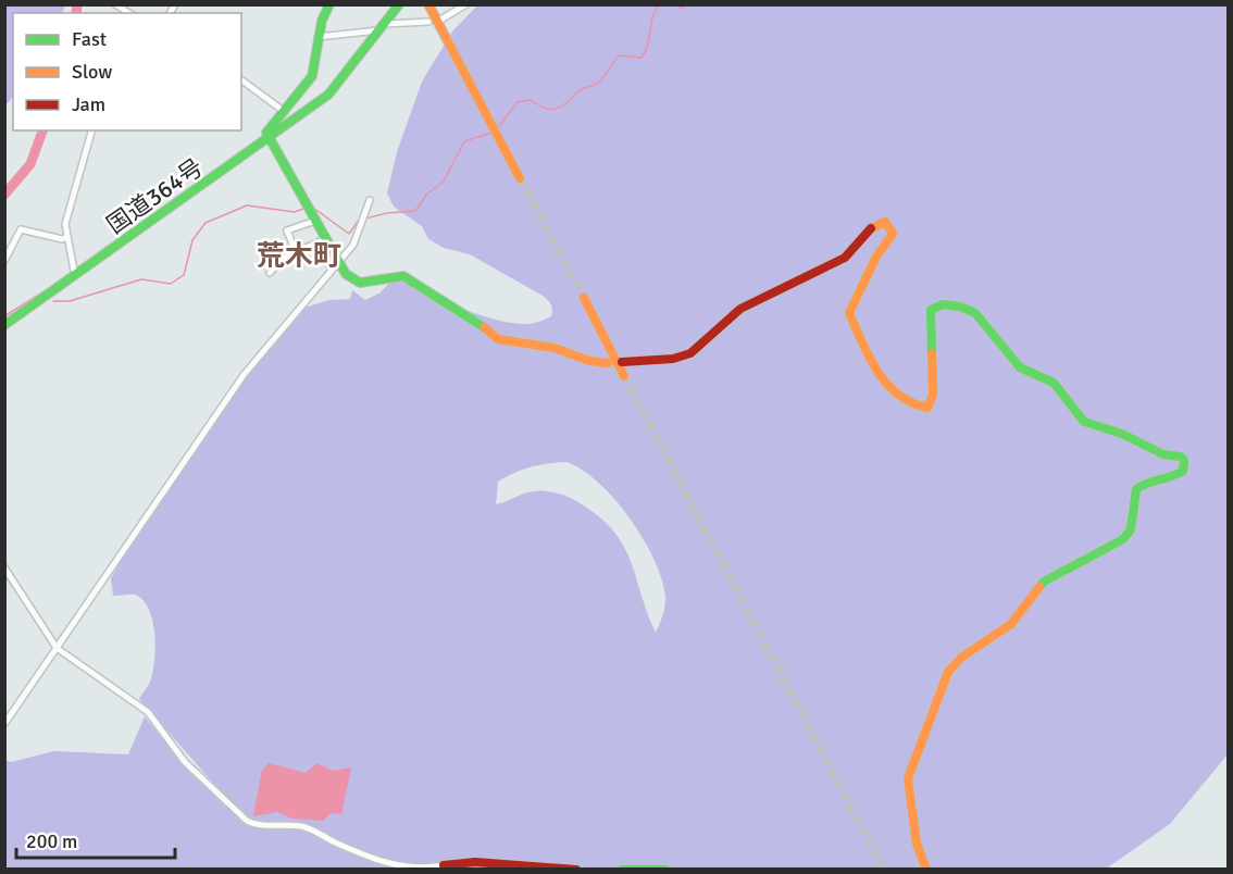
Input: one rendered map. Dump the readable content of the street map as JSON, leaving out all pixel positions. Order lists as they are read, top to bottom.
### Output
{
  "streets": {
    "main road": ["国道364号"]
  },
  "districts": ["荒木町"],
  "legend": ["Fast", "Slow", "Jam"],
  "scale_bar": "200 m"
}
